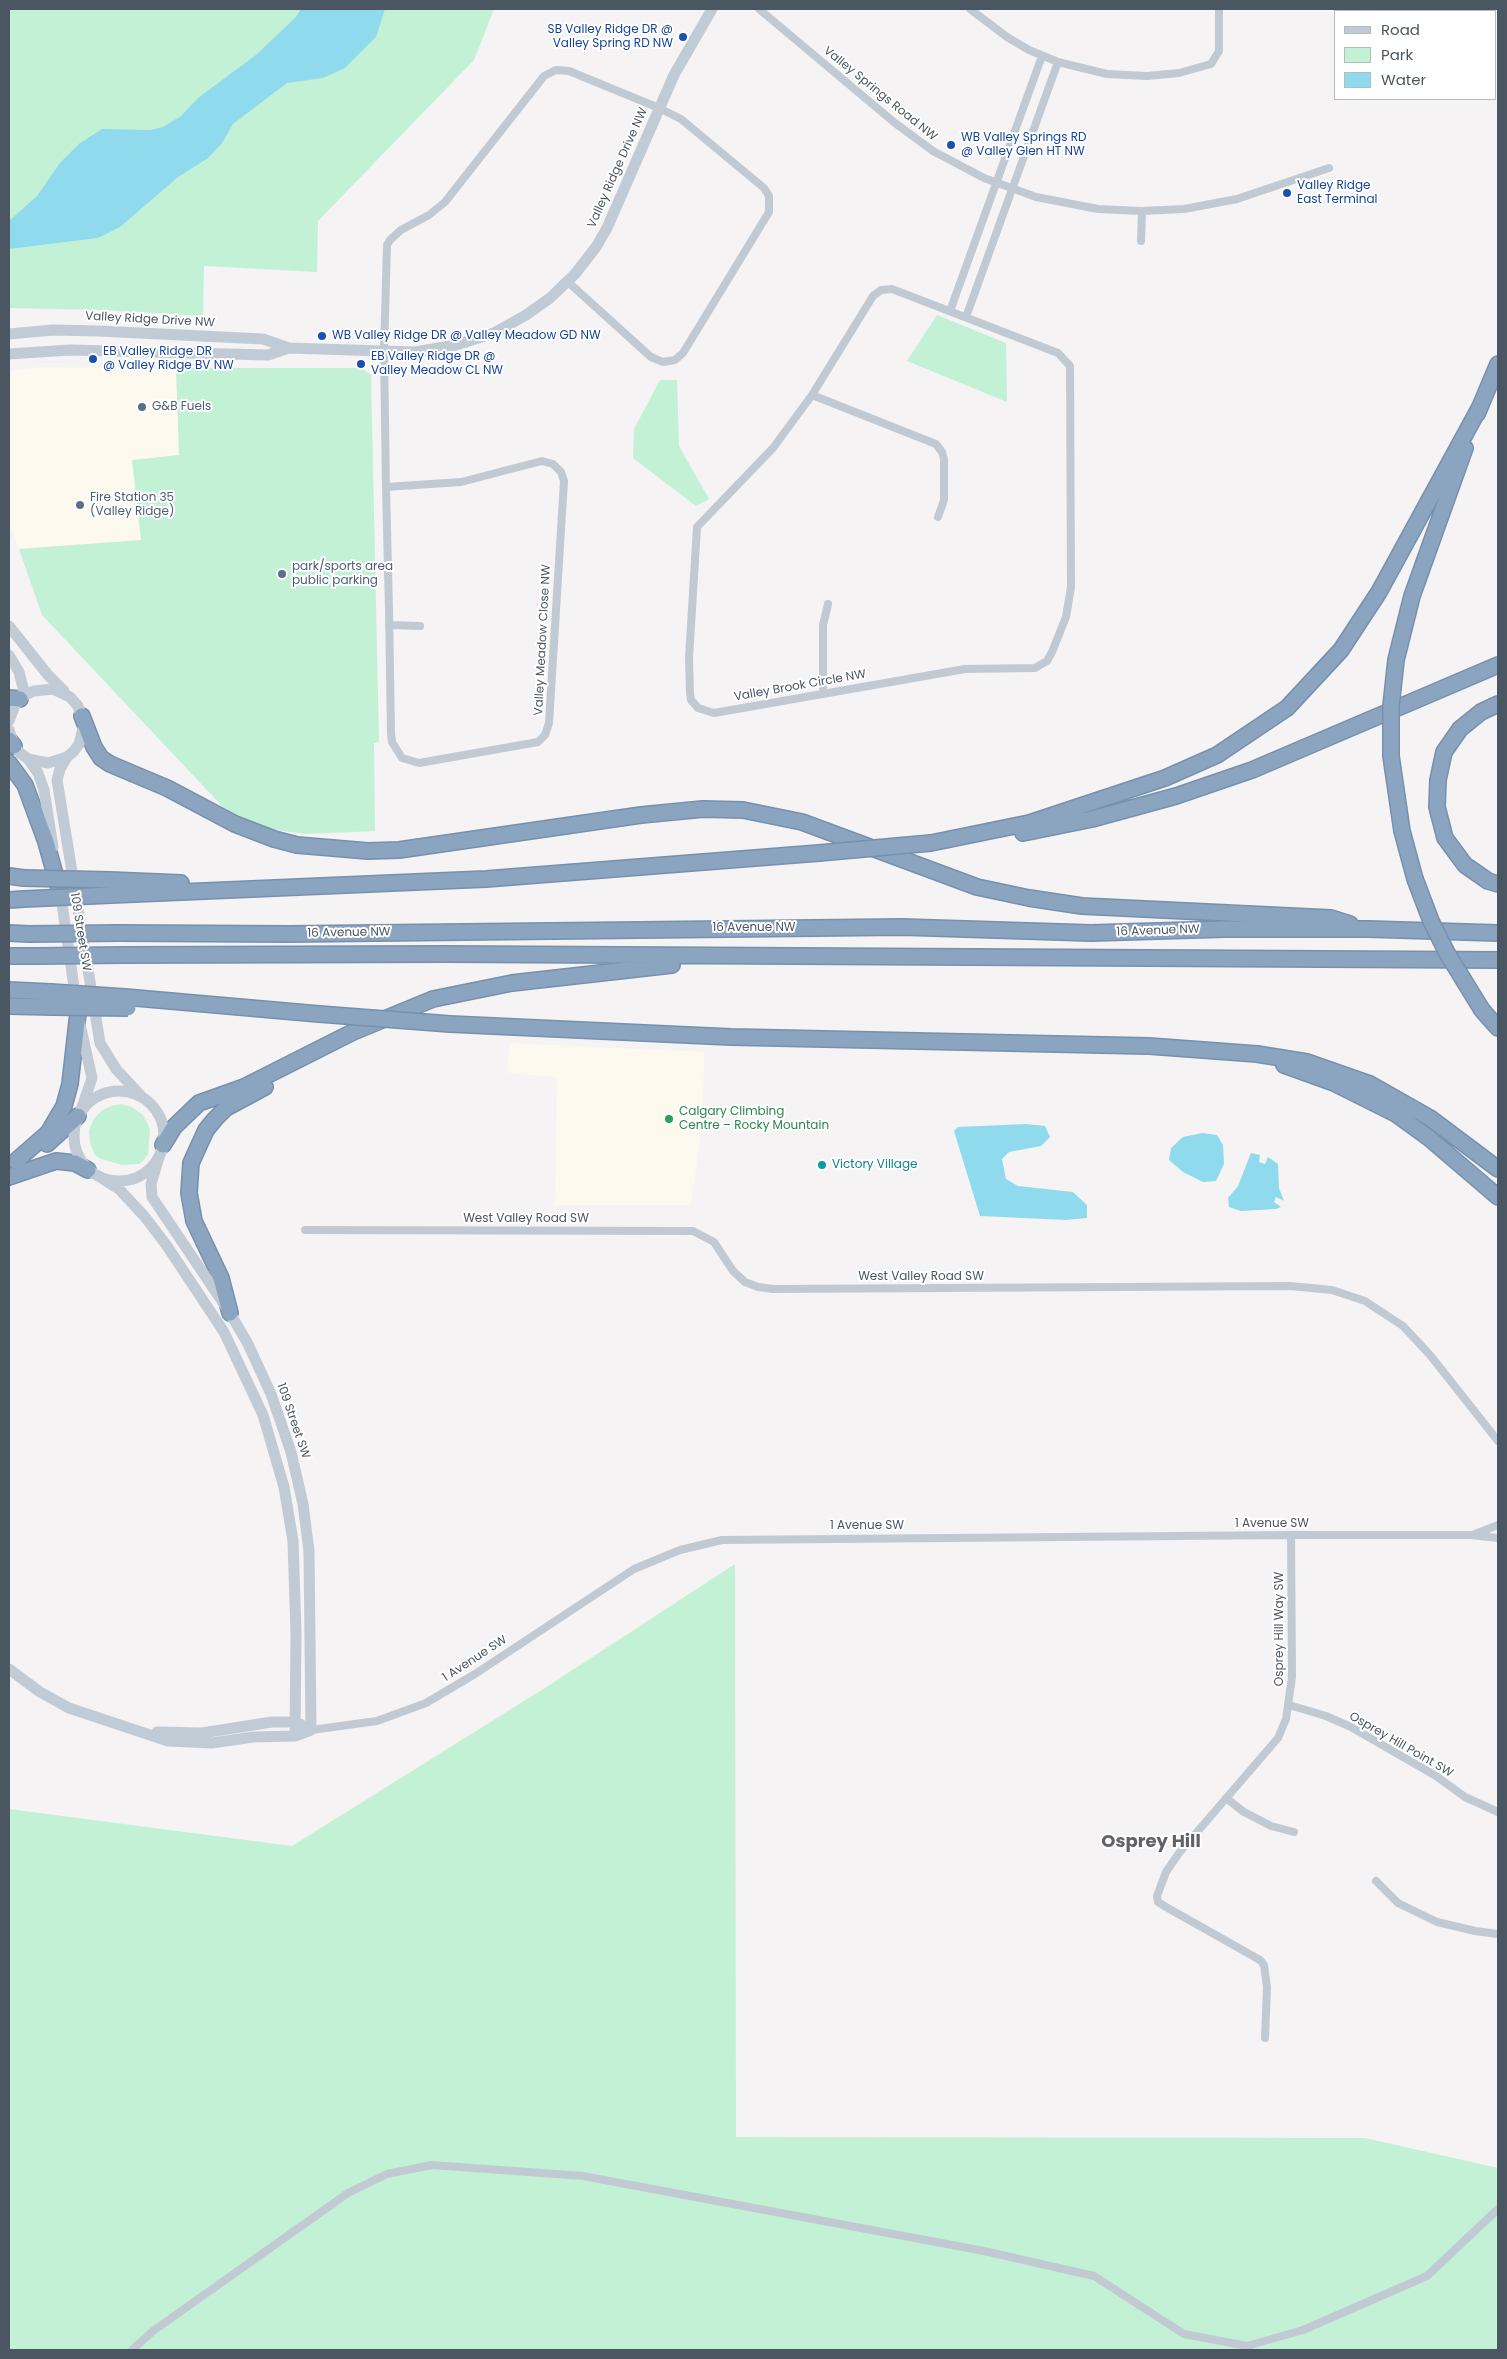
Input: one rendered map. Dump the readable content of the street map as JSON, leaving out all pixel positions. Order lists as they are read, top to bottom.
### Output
{
  "streets": {
    "highway": ["16 Avenue NW"],
    "street": [
      "Valley Springs Road NW",
      "Valley Ridge Drive NW",
      "Valley Meadow Close NW",
      "Valley Brook Circle NW",
      "109 Street SW",
      "West Valley Road SW",
      "1 Avenue SW",
      "Osprey Hill Way SW",
      "Osprey Hill Point SW"
    ]
  },
  "crossings": [
    ["Valley Ridge Drive NW", "Valley Meadow Close NW"],
    ["109 Street SW", "1 Avenue SW"],
    ["1 Avenue SW", "Osprey Hill Way SW"],
    ["Osprey Hill Way SW", "Osprey Hill Point SW"]
  ],
  "districts": ["Osprey Hill"],
  "places": [
    "SB Valley Ridge DR @ Valley Spring RD NW",
    "WB Valley Springs RD @ Valley Glen HT NW",
    "Valley Ridge East Terminal",
    "WB Valley Ridge DR @ Valley Meadow GD NW",
    "EB Valley Ridge DR @ Valley Ridge BV NW",
    "EB Valley Ridge DR @ Valley Meadow CL NW",
    "G&B Fuels",
    "Fire Station 35 (Valley Ridge)",
    "park/sports area public parking",
    "Calgary Climbing Centre – Rocky Mountain",
    "Victory Village"
  ],
  "legend": ["Road", "Park", "Water"]
}
